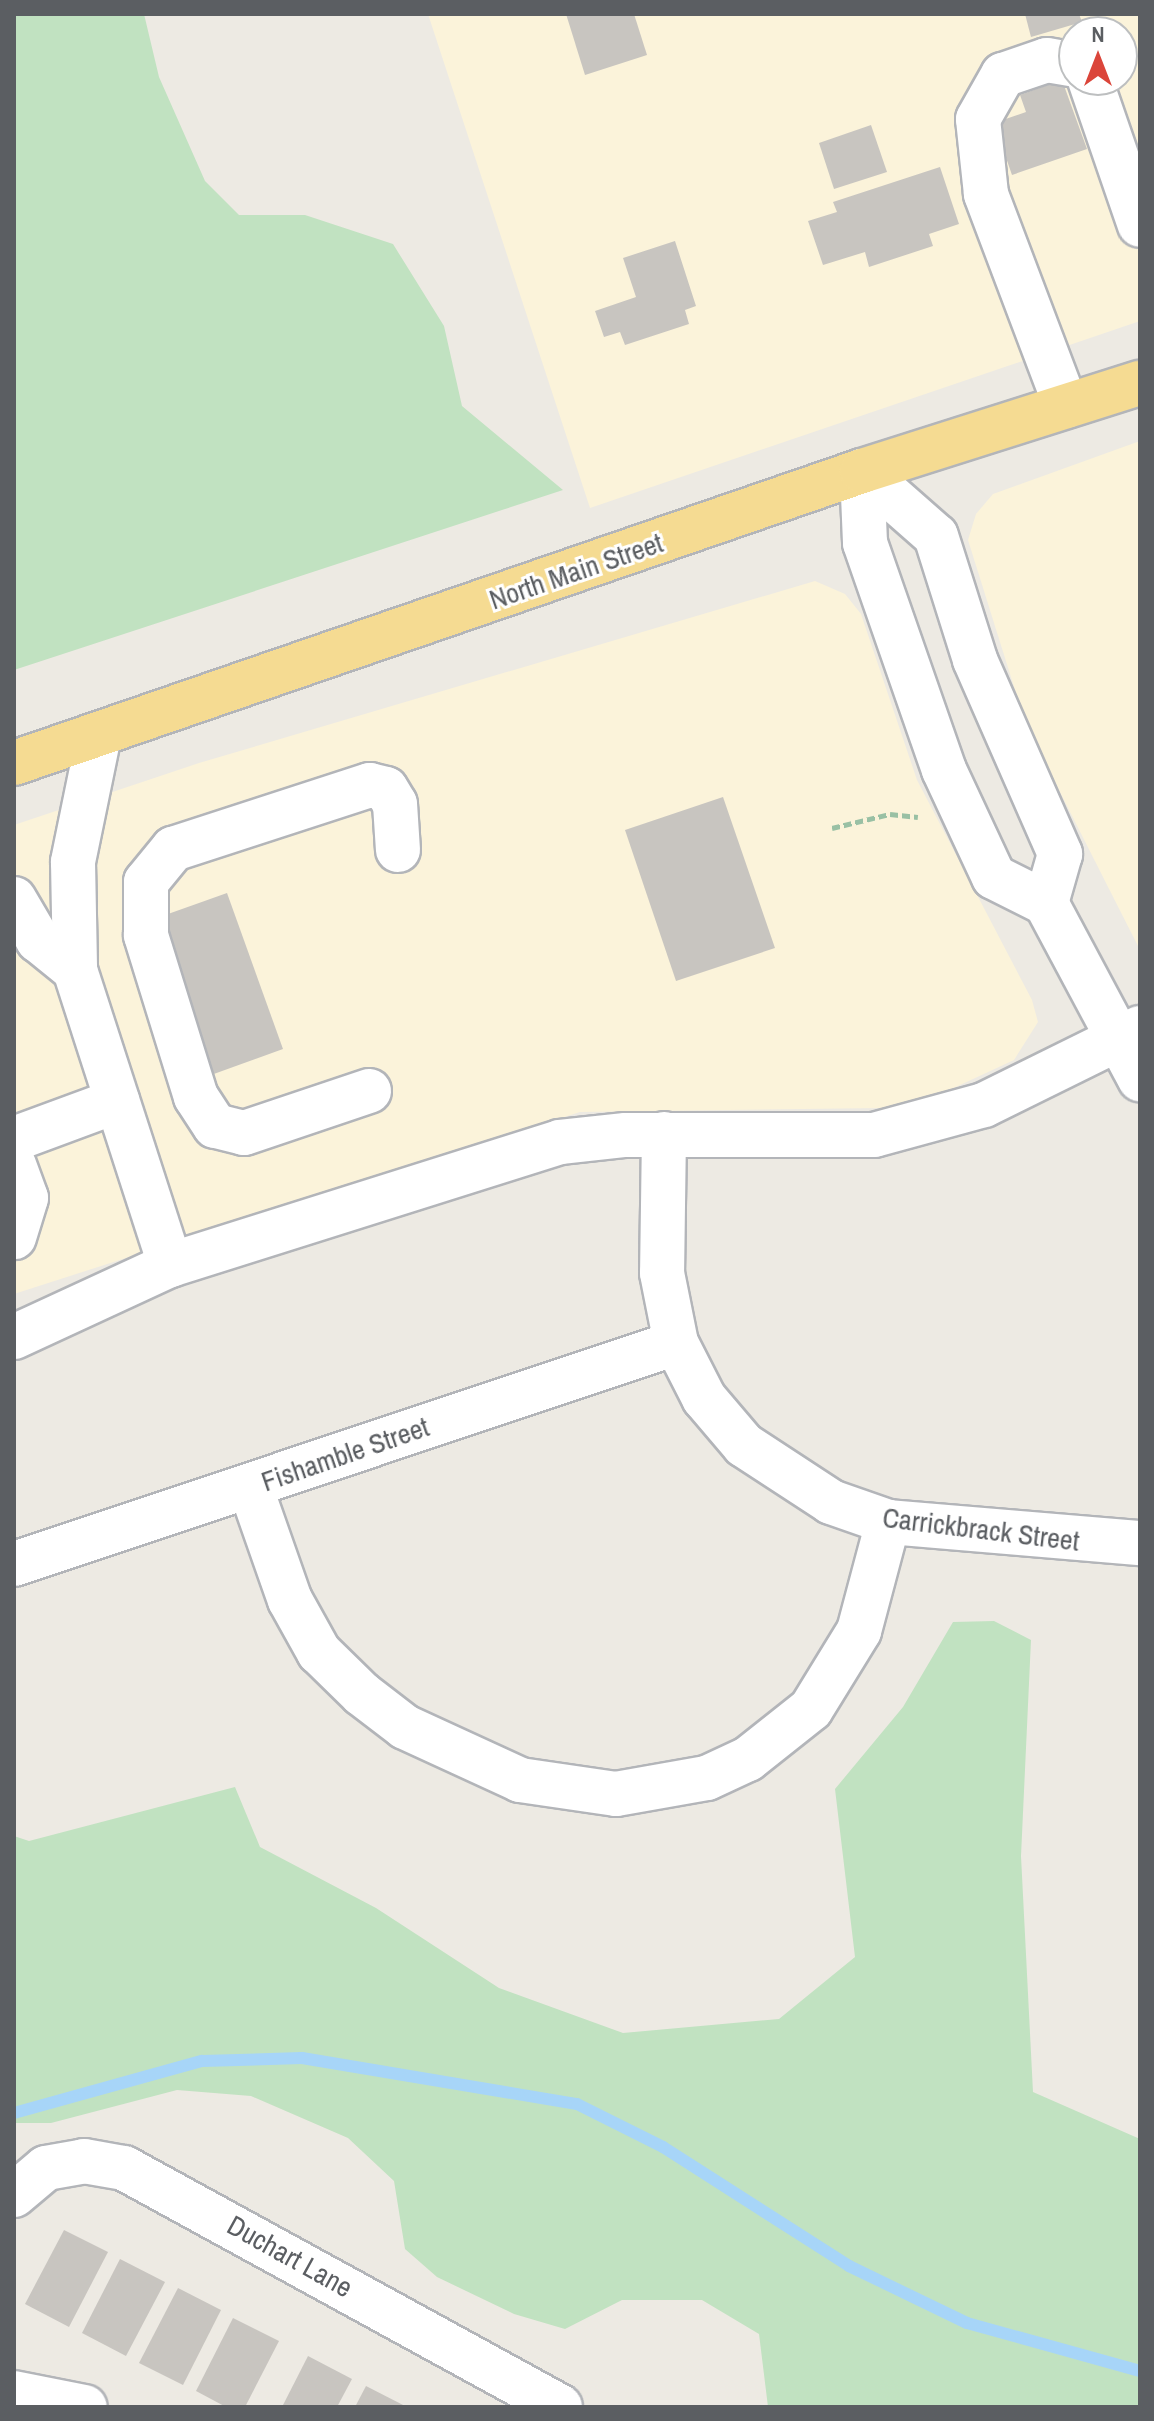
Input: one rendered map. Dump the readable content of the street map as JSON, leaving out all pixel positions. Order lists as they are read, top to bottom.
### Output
{
  "streets": {
    "highway": ["North Main Street"],
    "street": ["Fishamble Street", "Carrickbrack Street", "Duchart Lane"]
  },
  "crossings": [
    ["Fishamble Street", "Carrickbrack Street"]
  ],
  "north": "top"
}
